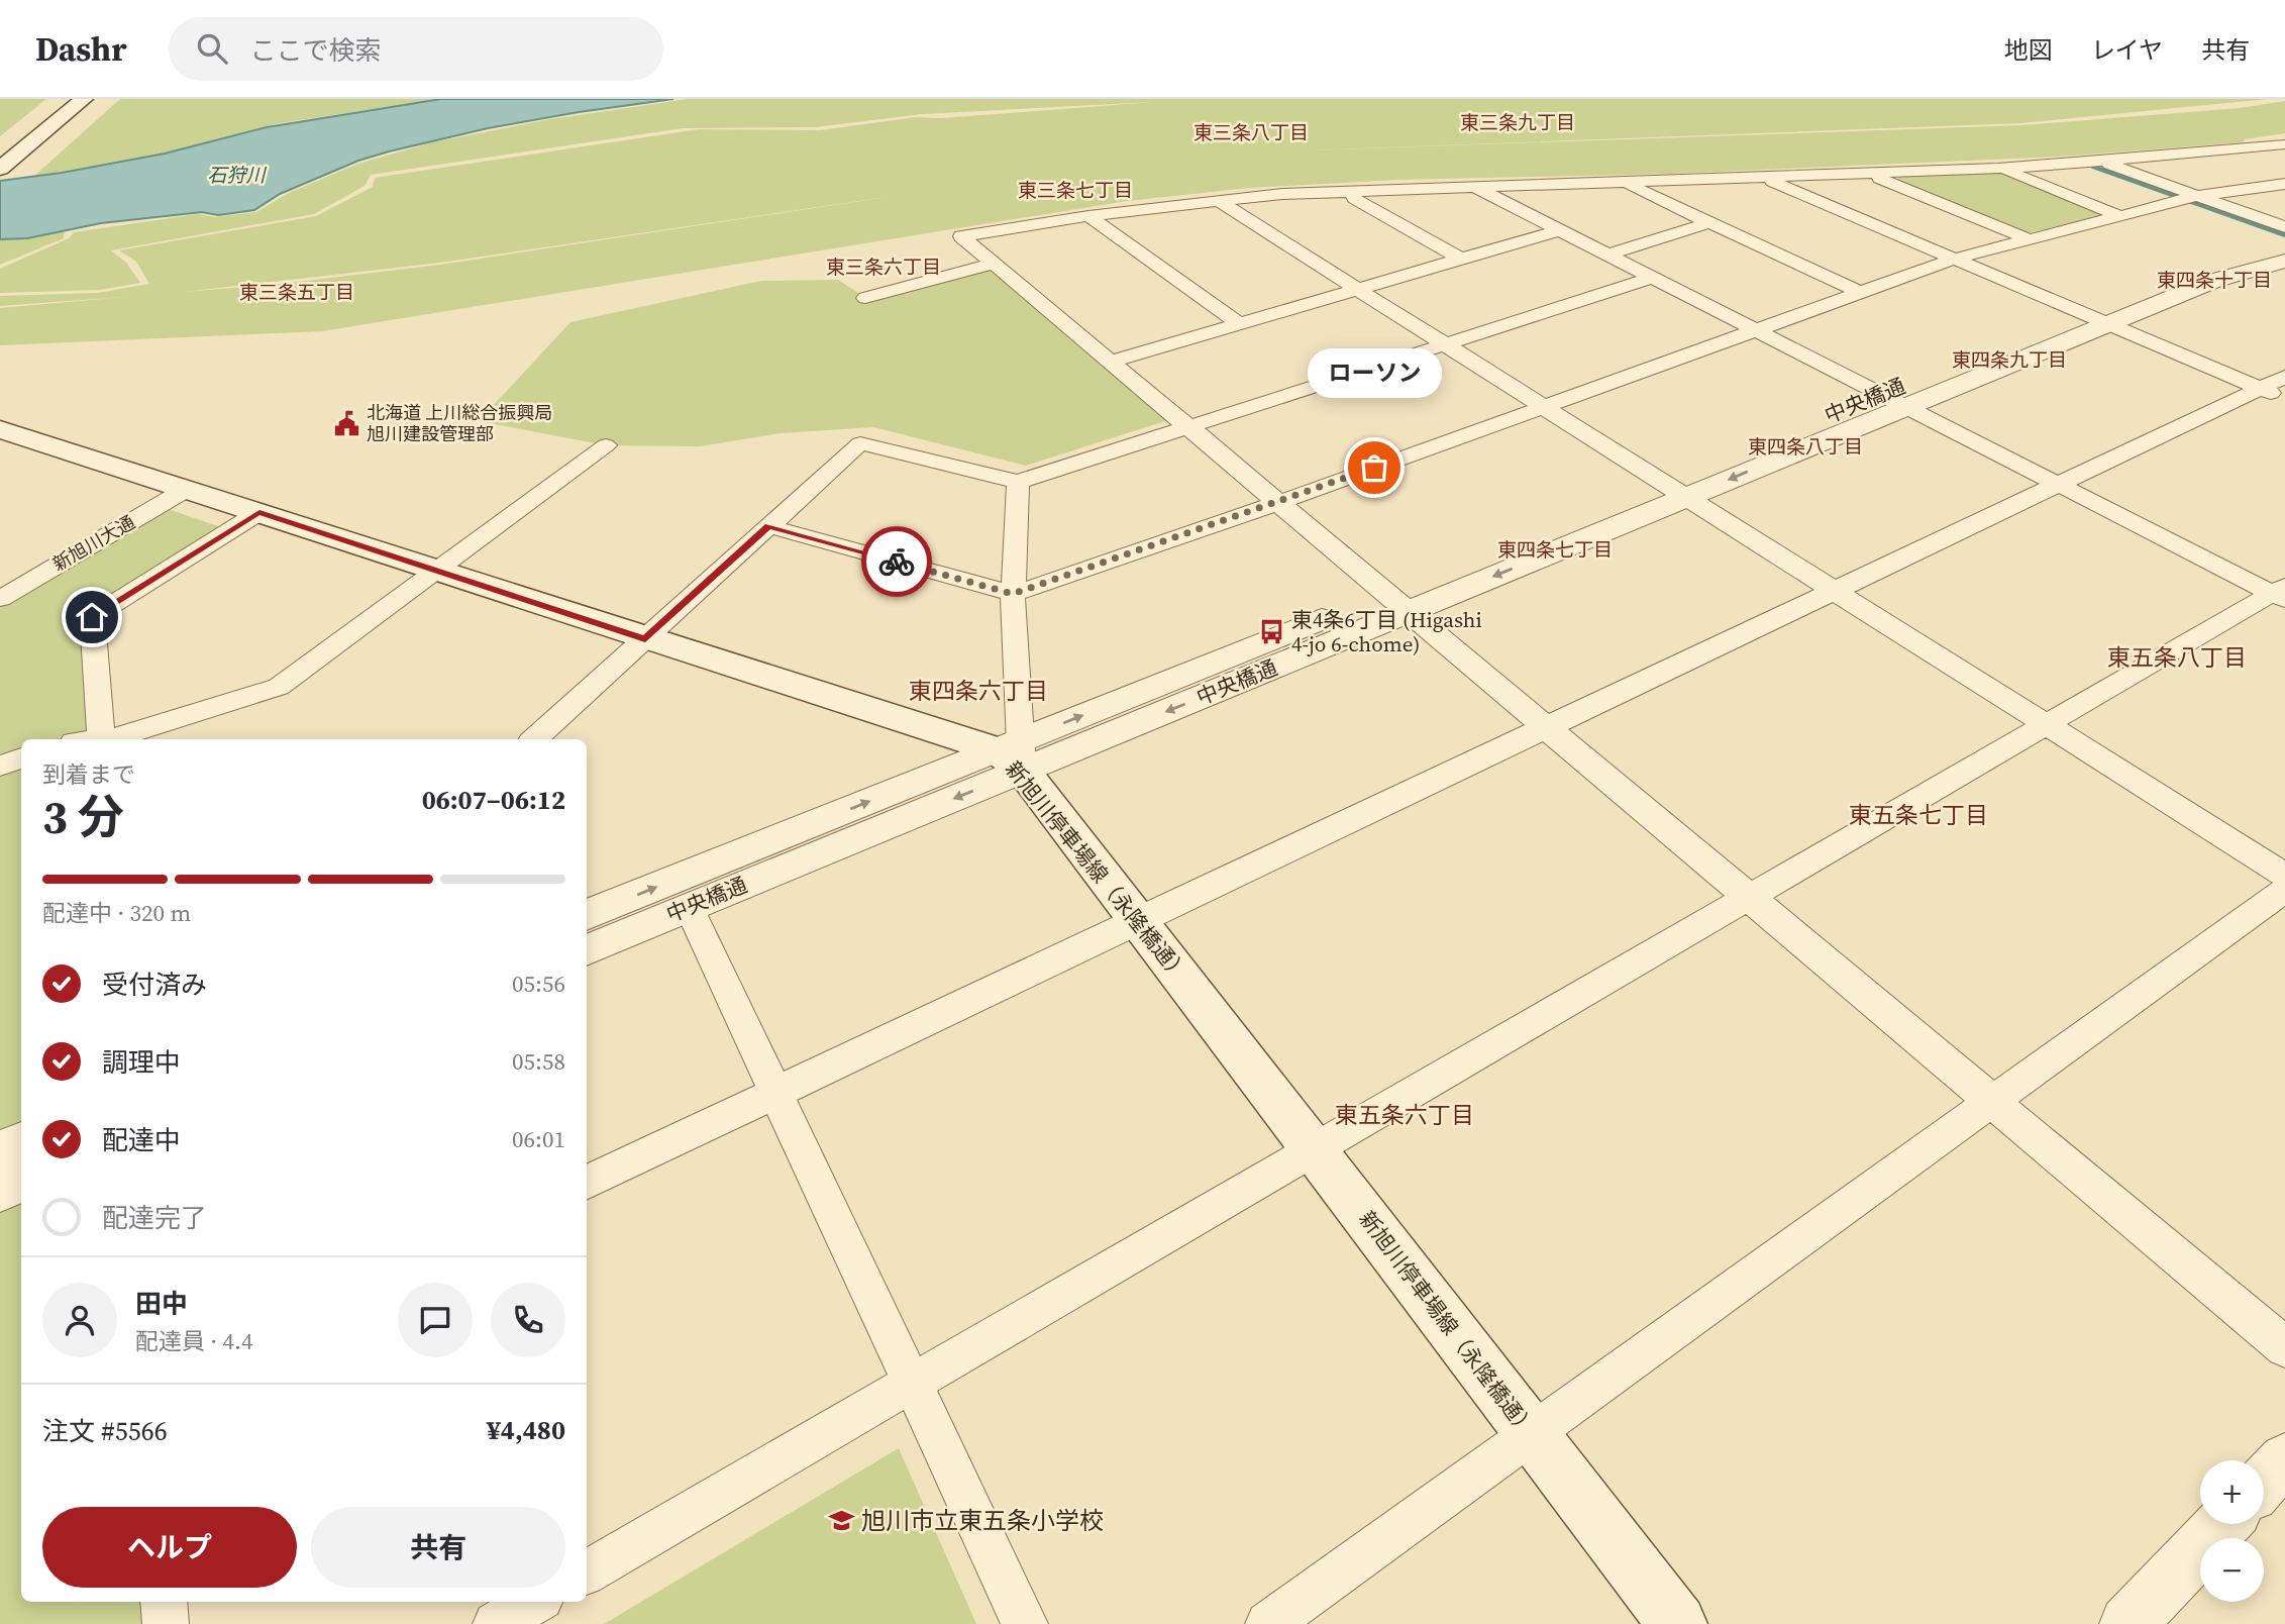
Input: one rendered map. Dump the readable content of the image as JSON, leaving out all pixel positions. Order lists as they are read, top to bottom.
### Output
{
  "streets": {
    "main road": ["新旭川停車場線（永隆橋通）"],
    "street": ["中央橋通", "新旭川大通"]
  },
  "crossings": [
    ["中央橋通", "新旭川停車場線（永隆橋通）"],
    ["新旭川大通", "新旭川停車場線（永隆橋通）"]
  ],
  "districts": [
    "東三条九丁目",
    "東三条八丁目",
    "東三条七丁目",
    "東三条六丁目",
    "東四条十丁目",
    "東三条五丁目",
    "東四条九丁目",
    "東四条八丁目",
    "東四条七丁目",
    "東五条八丁目",
    "東四条六丁目",
    "東五条七丁目",
    "東五条六丁目"
  ],
  "water": ["石狩川"],
  "places": {
    "public building": ["北海道 上川総合振興局 旭川建設管理部"],
    "other": ["ローソン"],
    "bus stop": ["東4条6丁目 (Higashi 4-jo 6-chome)"],
    "school or university": ["旭川市立東五条小学校"]
  },
  "page": {
    "header": "Dashr",
    "search": "ここで検索",
    "nav": ["地図", "レイヤ", "共有"],
    "bubble": "ローソン",
    "heading": ["3 分", "到着まで", "06:07–06:12"],
    "panel": [
      "田中",
      "配達員 · 4.4",
      "注文 #5566",
      "¥4,480"
    ],
    "bar": "配達中 · 320 m",
    "list": [
      ["受付済み", "05:56"],
      ["調理中", "05:58"],
      ["配達中", "06:01"],
      "配達完了"
    ],
    "map_buttons": ["+", "−"],
    "buttons": ["ヘルプ", "共有"]
  }
}
